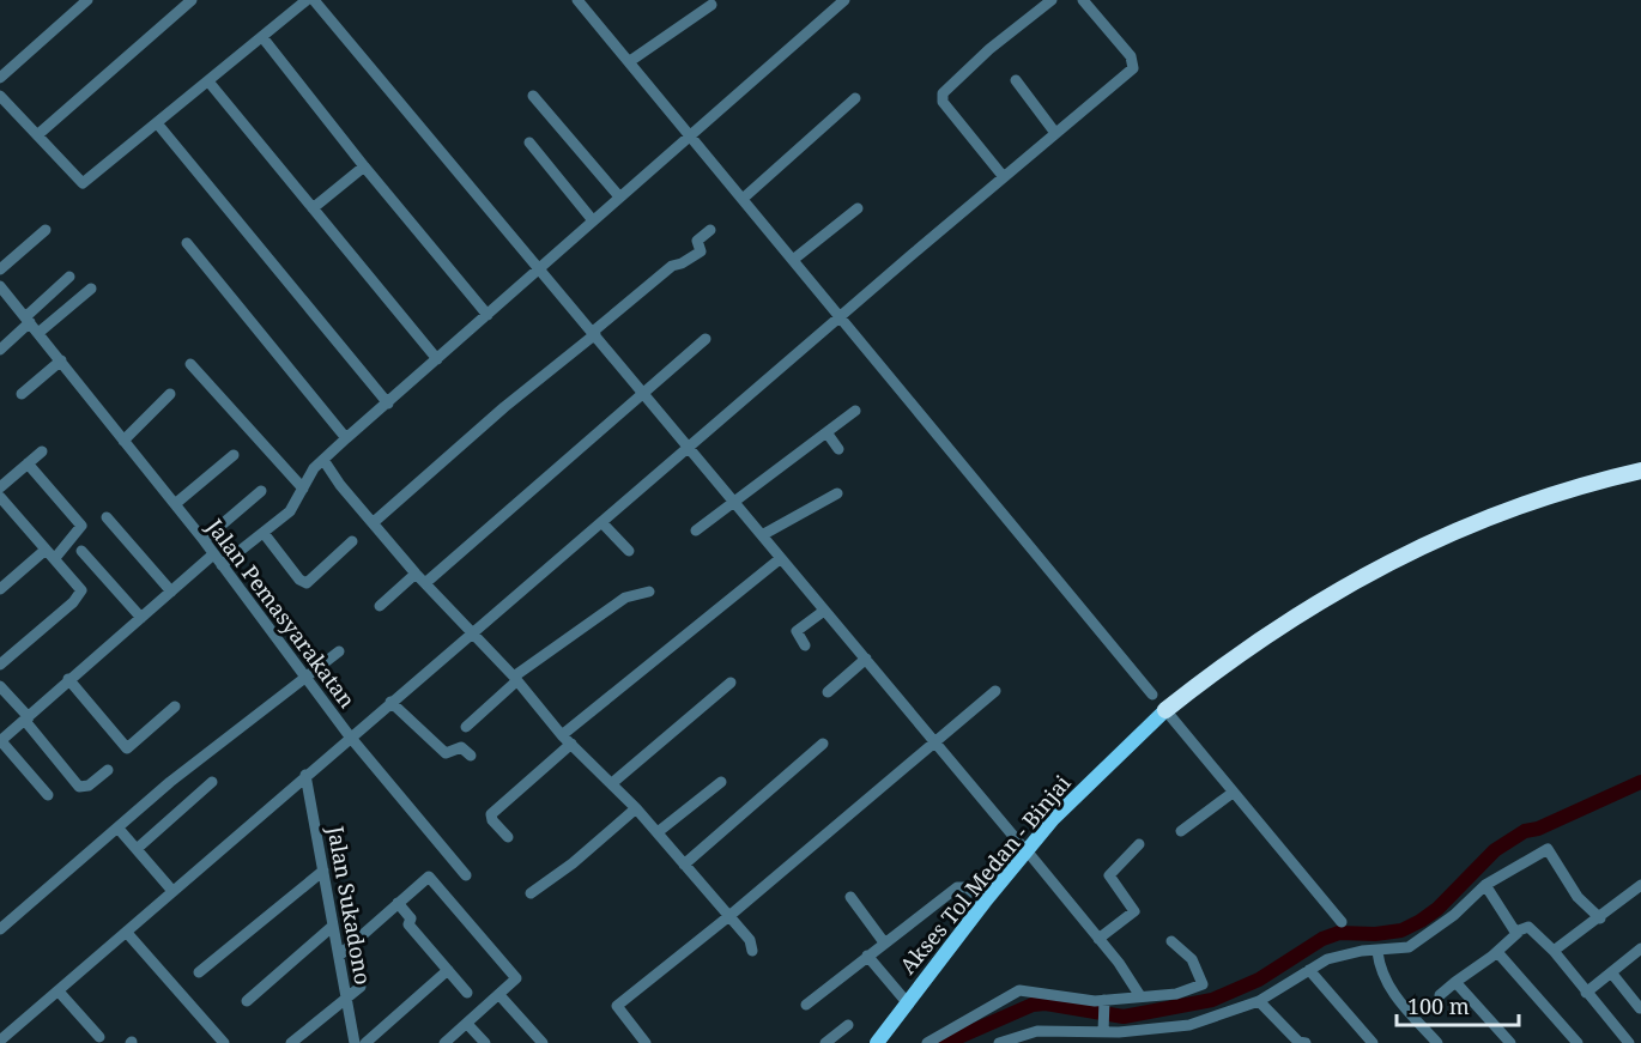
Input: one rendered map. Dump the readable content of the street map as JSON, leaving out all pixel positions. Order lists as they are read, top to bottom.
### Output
{
  "streets": {
    "main road": ["Akses Tol Medan - Binjai"],
    "street": ["Jalan Pemasyarakatan", "Jalan Sukadono"]
  },
  "crossings": [
    ["Jalan Pemasyarakatan", "Jalan Sukadono"]
  ],
  "scale_bar": "100 m"
}
